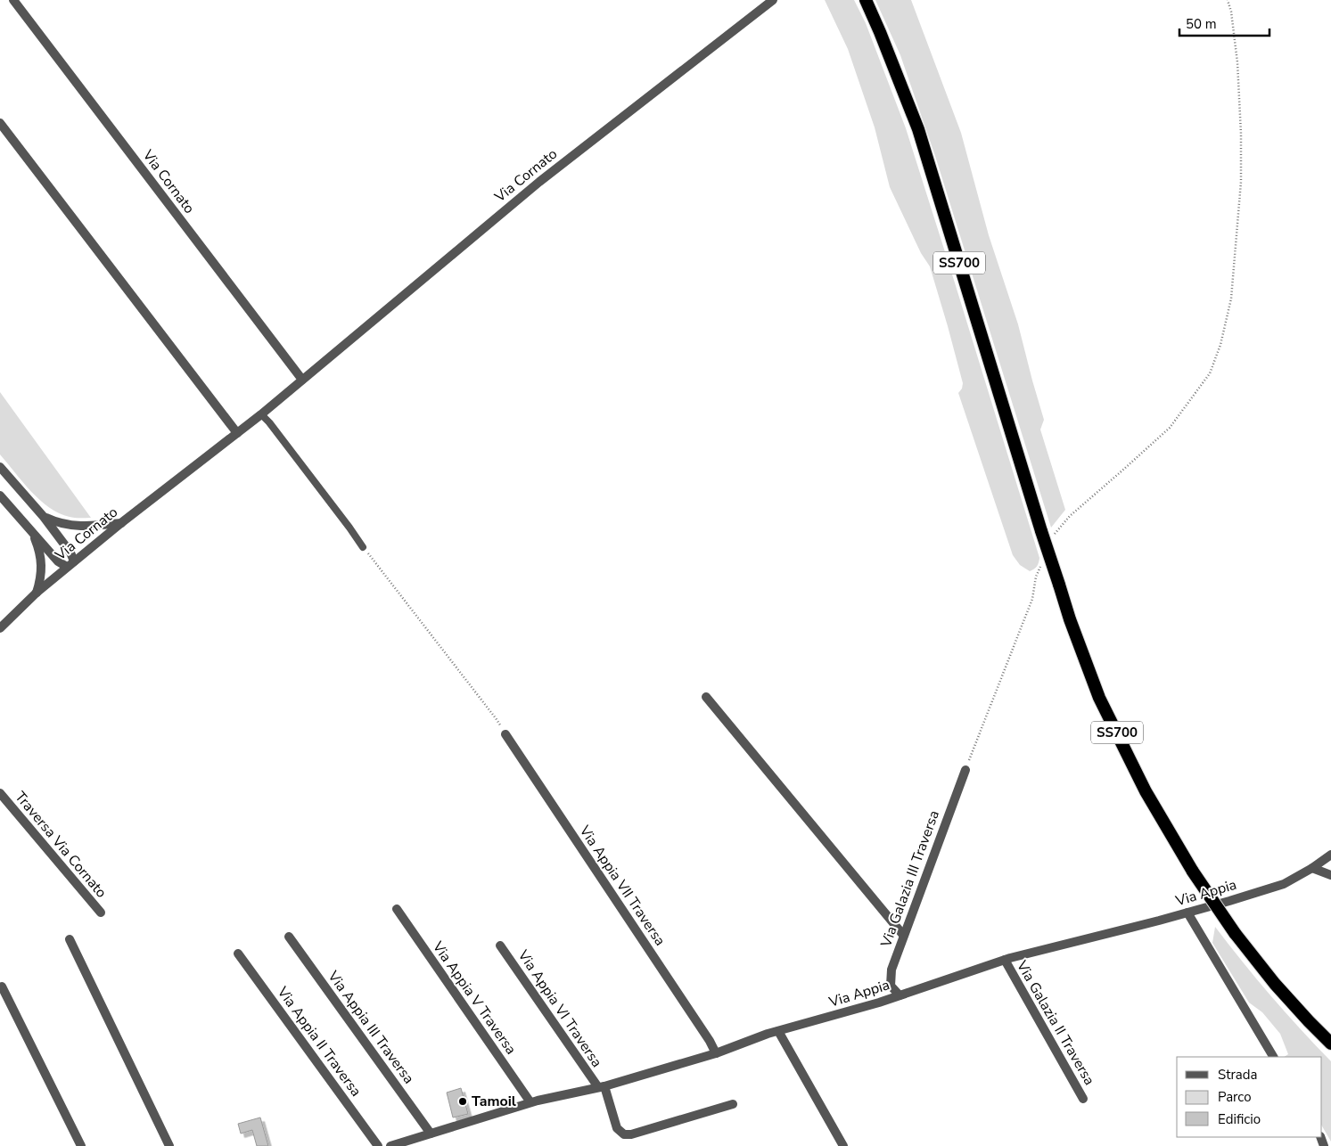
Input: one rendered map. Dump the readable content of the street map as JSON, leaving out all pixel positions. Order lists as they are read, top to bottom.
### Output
{
  "streets": {
    "highway": ["SS700"],
    "street": [
      "Via Cornato",
      "Traversa Via Cornato",
      "Via Galazia III Traversa",
      "Via Appia VII Traversa",
      "Via Appia",
      "Via Appia V Traversa",
      "Via Appia VI Traversa",
      "Via Galazia II Traversa",
      "Via Appia III Traversa",
      "Via Appia II Traversa"
    ]
  },
  "crossings": [
    ["Via Galazia III Traversa", "Via Appia"],
    ["Via Appia VII Traversa", "Via Appia"],
    ["Via Appia", "Via Appia V Traversa"],
    ["Via Appia", "Via Appia VI Traversa"],
    ["Via Appia", "Via Galazia II Traversa"],
    ["Via Appia", "Via Appia III Traversa"]
  ],
  "places": ["Tamoil"],
  "legend": ["Strada", "Parco", "Edificio"],
  "scale_bar": "50 m"
}
